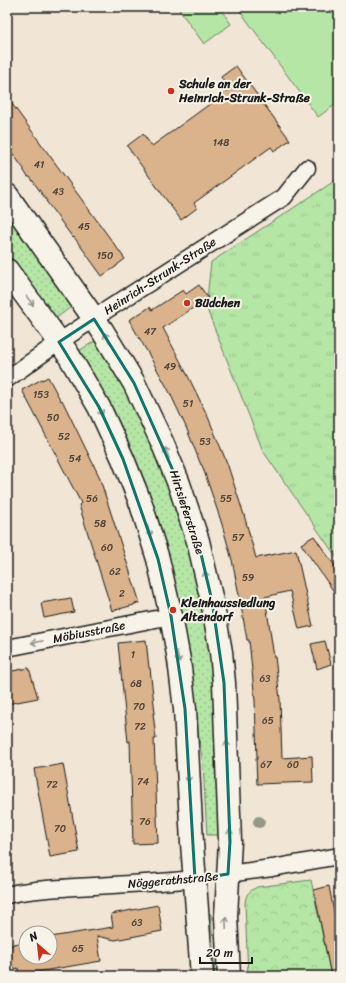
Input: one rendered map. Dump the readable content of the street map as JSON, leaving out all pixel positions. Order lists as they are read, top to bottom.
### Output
{
  "streets": {
    "main road": ["Hirtsieferstraße", "Nöggerathstraße"],
    "street": ["Heinrich-Strunk-Straße", "Möbiusstraße"]
  },
  "crossings": [
    ["Heinrich-Strunk-Straße", "Hirtsieferstraße"],
    ["Hirtsieferstraße", "Nöggerathstraße"]
  ],
  "one_way": ["Möbiusstraße"],
  "places": ["Schule an der Heinrich-Strunk-Straße", "Büdchen", "Kleinhaussiedlung Altendorf"],
  "house_numbers": [
    "148",
    "41",
    "43",
    "45",
    "150",
    "47",
    "49",
    "153",
    "51",
    "50",
    "52",
    "53",
    "54",
    "56",
    "55",
    "58",
    "57",
    "60",
    "62",
    "59",
    "2",
    "1",
    "63",
    "68",
    "70",
    "65",
    "72",
    "67",
    "60",
    "74",
    "72",
    "76",
    "70",
    "63",
    "65"
  ],
  "scale_bar": "20 m",
  "north": "top left"
}
